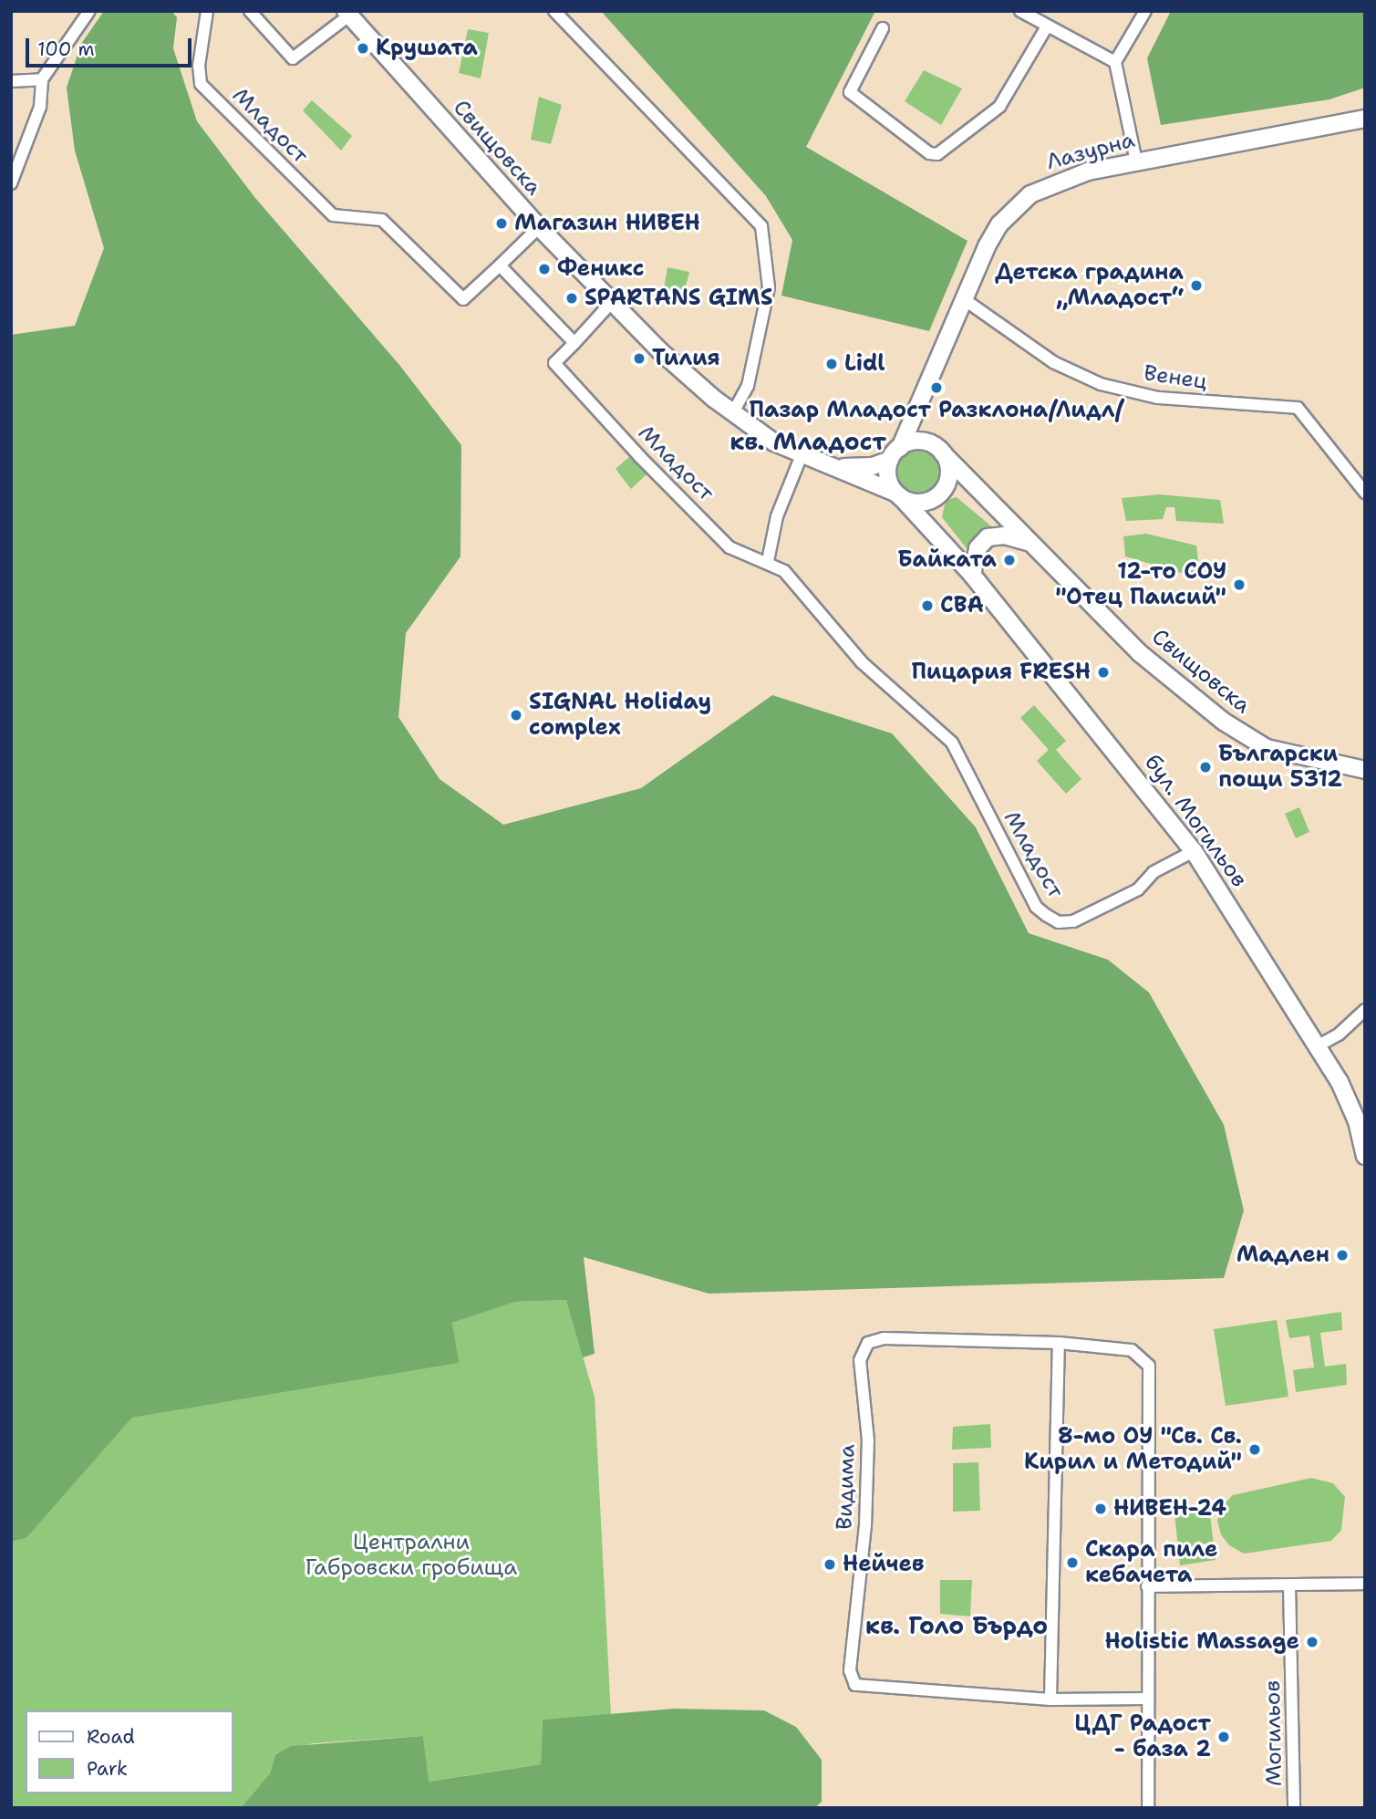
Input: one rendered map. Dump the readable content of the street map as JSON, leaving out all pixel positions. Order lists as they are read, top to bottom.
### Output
{
  "streets": {
    "street": [
      "Младост",
      "Свищовска",
      "Лазурна",
      "Венец",
      "бул. Могильов",
      "Видима",
      "Могильов"
    ]
  },
  "crossings": [
    ["Младост", "бул. Могильов"],
    ["Свищовска", "Лазурна"],
    ["Свищовска", "бул. Могильов"],
    ["Лазурна", "Венец"],
    ["Лазурна", "бул. Могильов"]
  ],
  "districts": ["кв. Младост", "кв. Голо Бърдо"],
  "parks": ["Централни Габровски гробища"],
  "places": [
    "Крушата",
    "Магазин НИВЕН",
    "Феникс",
    "Детска градина „Младост“",
    "SPARTANS GIMS",
    "Тилия",
    "Lidl",
    "Пазар Младост Разклона/Лидл/",
    "Байката",
    "12-то СОУ \"Отец Паисий\"",
    "CBA",
    "Пицария FRESH",
    "SIGNAL Holiday complex",
    "Български пощи 5312",
    "Мадлен",
    "8-мо ОУ \"Св. Св. Кирил и Методий\"",
    "НИВЕН-24",
    "Скара пиле кебачета",
    "Нейчев",
    "Holistic Massage",
    "ЦДГ Радост - база 2"
  ],
  "legend": ["Road", "Park"],
  "scale_bar": "100 m"
}
